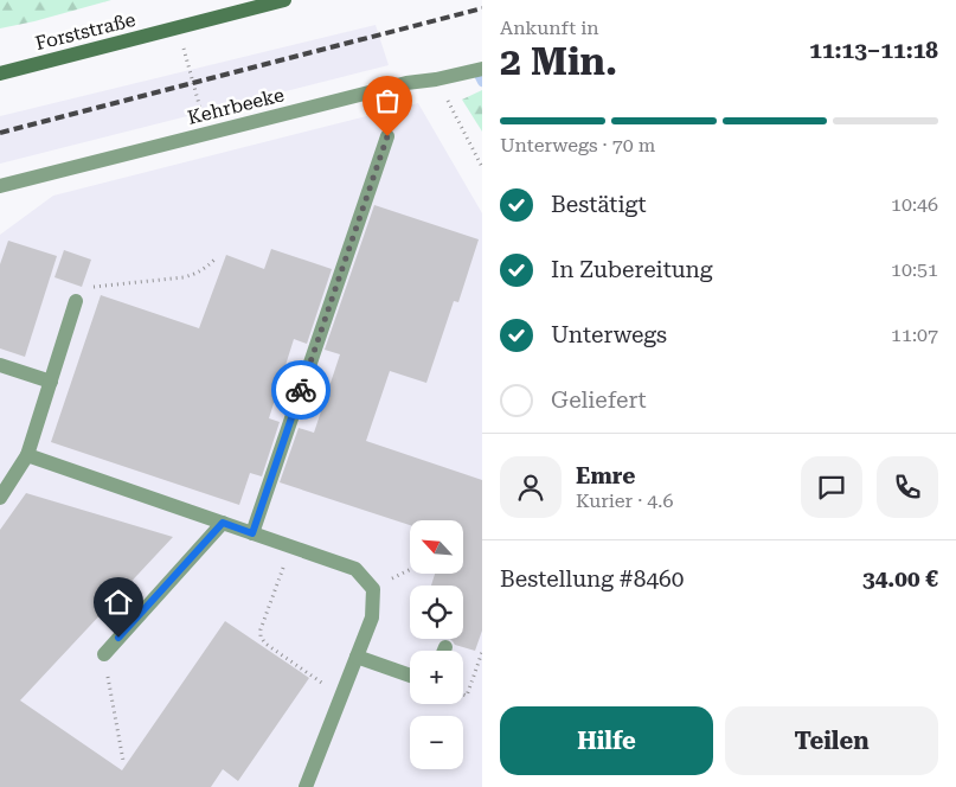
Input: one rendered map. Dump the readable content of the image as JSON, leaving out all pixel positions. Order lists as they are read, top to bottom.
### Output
{
  "streets": {
    "main road": ["Forststraße"],
    "street": ["Kehrbeeke"]
  },
  "north": "top left",
  "page": {
    "heading": ["2 Min.", "Ankunft in", "11:13–11:18"],
    "panel": [
      "Emre",
      "Kurier · 4.6",
      "Bestellung #8460",
      "34.00 €"
    ],
    "bar": "Unterwegs · 70 m",
    "list": [
      ["Bestätigt", "10:46"],
      ["In Zubereitung", "10:51"],
      ["Unterwegs", "11:07"],
      "Geliefert"
    ],
    "map_buttons": ["+", "−"],
    "buttons": ["Hilfe", "Teilen"]
  }
}
